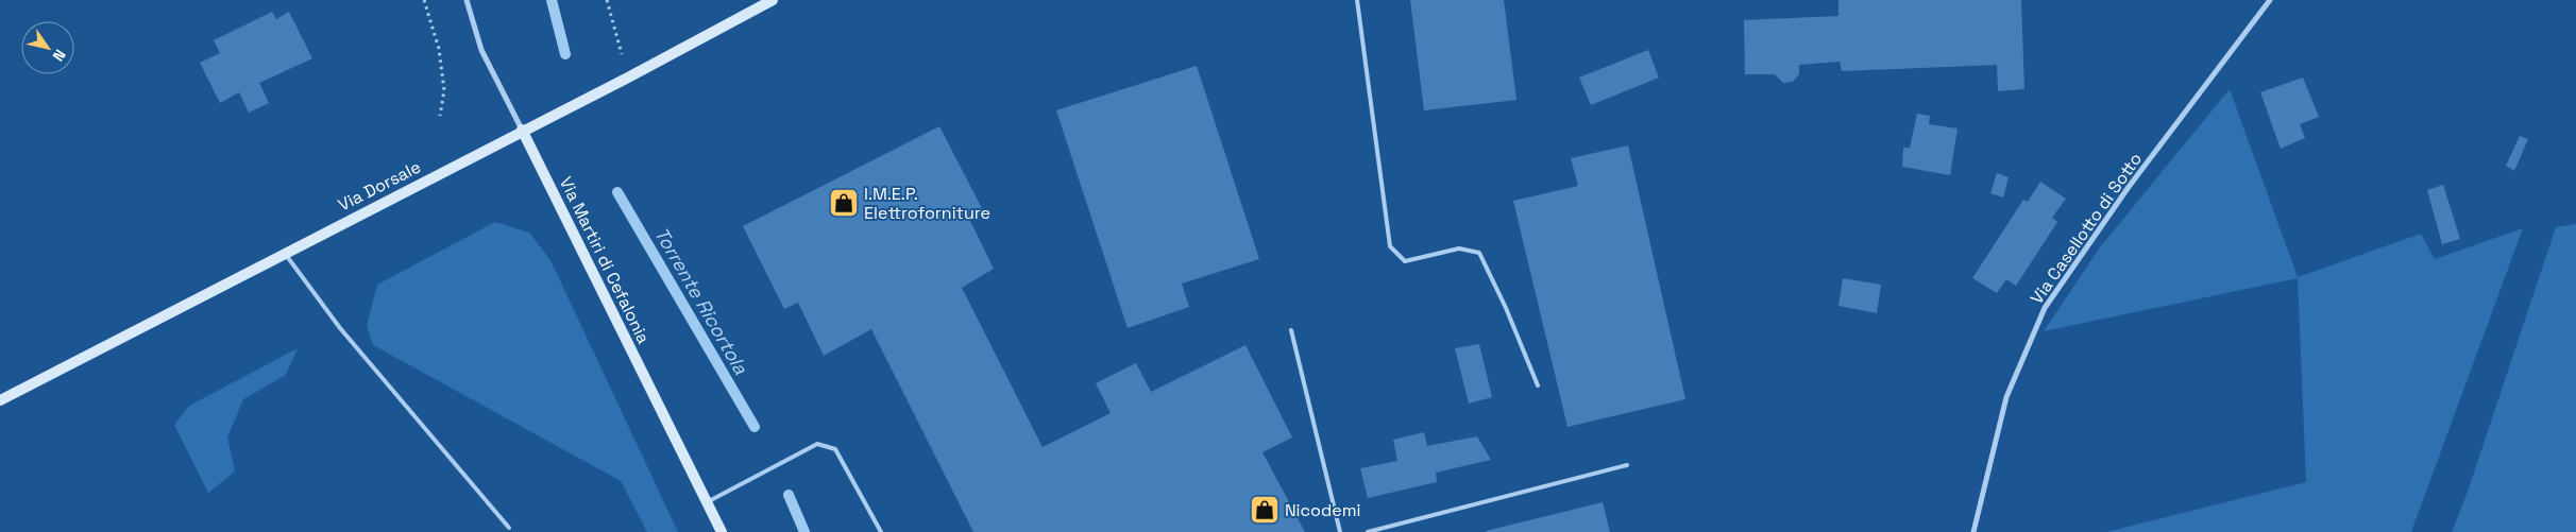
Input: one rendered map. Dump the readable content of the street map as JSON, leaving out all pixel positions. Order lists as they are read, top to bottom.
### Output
{
  "streets": {
    "street": ["Via Dorsale", "Via Casellotto di Sotto", "Via Martiri di Cefalonia"]
  },
  "crossings": [
    ["Via Dorsale", "Via Martiri di Cefalonia"]
  ],
  "water": ["Torrente Ricortola"],
  "places": {
    "shop": ["I.M.E.P. Elettroforniture", "Nicodemi"]
  },
  "north": "bottom right"
}
